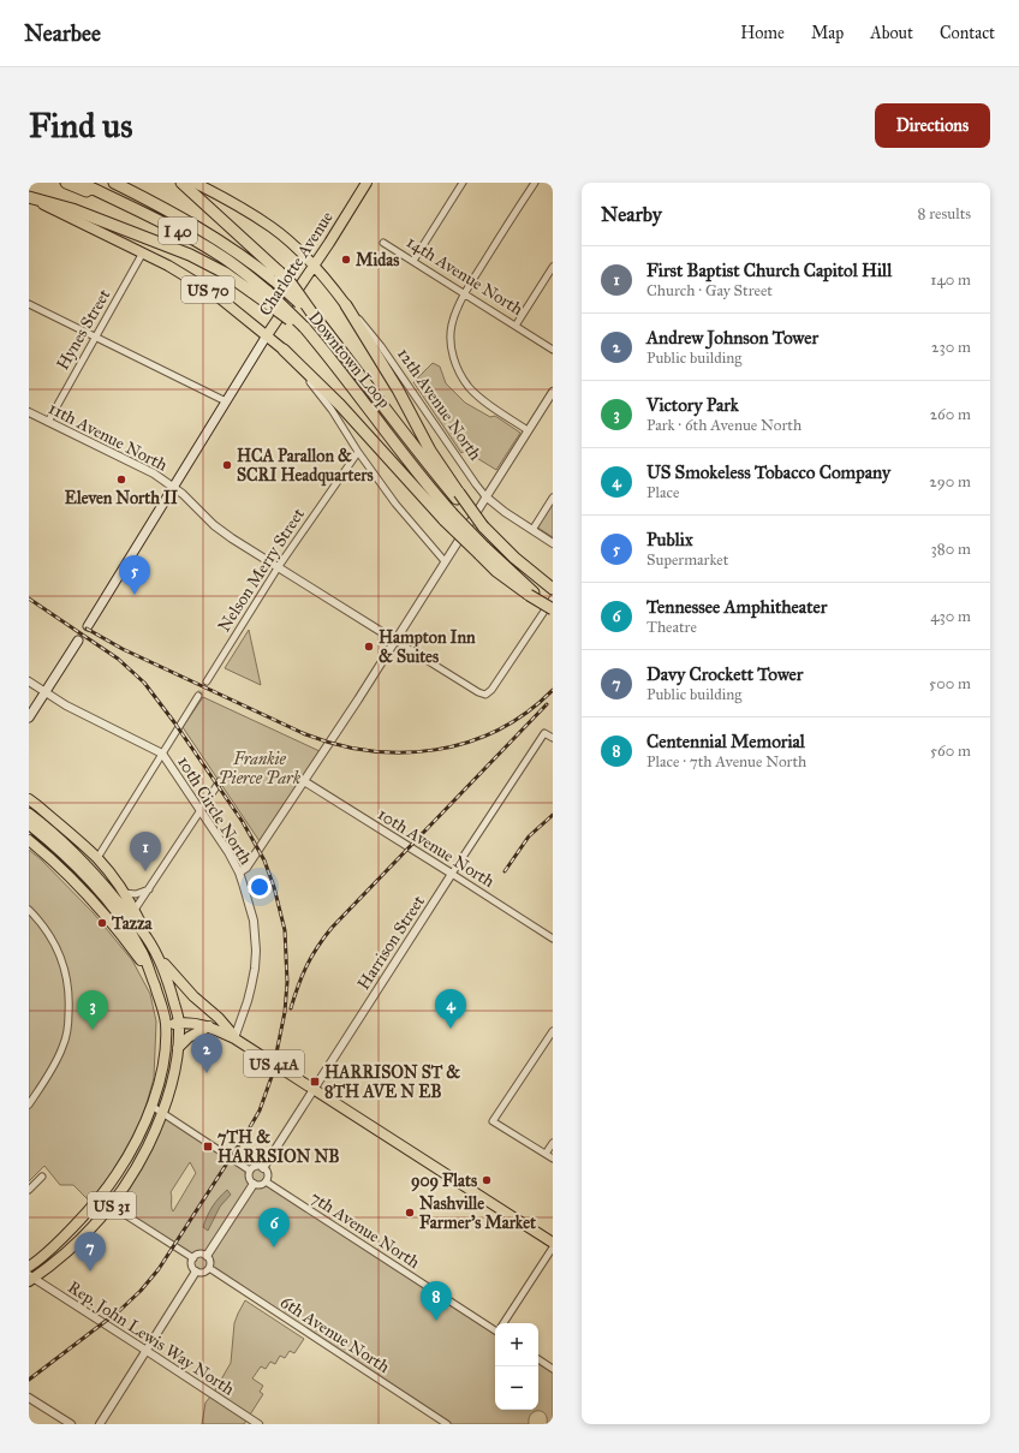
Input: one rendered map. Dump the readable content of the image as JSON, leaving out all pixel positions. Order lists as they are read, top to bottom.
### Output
{
  "streets": {
    "highway": ["I 40", "Downtown Loop"],
    "main road": [
      "Charlotte Avenue",
      "US 70",
      "12th Avenue North",
      "US 41A",
      "US 31"
    ],
    "street": [
      "14th Avenue North",
      "Hynes Street",
      "11th Avenue North",
      "Nelson Merry Street",
      "10th Circle North",
      "10th Avenue North",
      "Harrison Street",
      "7th Avenue North",
      "6th Avenue North",
      "Rep. John Lewis Way North"
    ]
  },
  "crossings": [
    ["I 40", "Downtown Loop"],
    ["Charlotte Avenue", "US 70"],
    ["Charlotte Avenue", "12th Avenue North"],
    ["US 70", "Hynes Street"],
    ["Hynes Street", "11th Avenue North"],
    ["11th Avenue North", "Nelson Merry Street"],
    ["10th Circle North", "US 41A"],
    ["10th Avenue North", "Harrison Street"],
    ["Harrison Street", "US 41A"],
    ["Harrison Street", "7th Avenue North"],
    ["US 41A", "US 31"],
    ["US 31", "Rep. John Lewis Way North"]
  ],
  "parks": ["Frankie Pierce Park"],
  "places": {
    "other": [
      "Midas",
      "HCA Parallon & SCRI Headquarters",
      "Eleven North II",
      "Hampton Inn & Suites",
      "Tazza",
      "909 Flats",
      "Nashville Farmer's Market"
    ],
    "transit": ["HARRISON ST & 8TH AVE N EB", "7TH & HARRSION NB"]
  },
  "page": {
    "header": "Nearbee",
    "nav": [
      "Home",
      "Map",
      "About",
      "Contact"
    ],
    "buttons": "Directions",
    "title": "Find us",
    "heading": ["Nearby", "8 results"],
    "list": [
      {
        "mark": "1",
        "name": "First Baptist Church Capitol Hill",
        "note": "Church · Gay Street",
        "value": "140 m"
      },
      {
        "mark": "2",
        "name": "Andrew Johnson Tower",
        "note": "Public building",
        "value": "230 m"
      },
      {
        "mark": "3",
        "name": "Victory Park",
        "note": "Park · 6th Avenue North",
        "value": "260 m"
      },
      {
        "mark": "4",
        "name": "US Smokeless Tobacco Company",
        "note": "Place",
        "value": "290 m"
      },
      {
        "mark": "5",
        "name": "Publix",
        "note": "Supermarket",
        "value": "380 m"
      },
      {
        "mark": "6",
        "name": "Tennessee Amphitheater",
        "note": "Theatre",
        "value": "430 m"
      },
      {
        "mark": "7",
        "name": "Davy Crockett Tower",
        "note": "Public building",
        "value": "500 m"
      },
      {
        "mark": "8",
        "name": "Centennial Memorial",
        "note": "Place · 7th Avenue North",
        "value": "560 m"
      }
    ],
    "pins": [
      "5",
      "1",
      "4",
      "3",
      "2",
      "6",
      "7",
      "8"
    ],
    "map_buttons": ["+", "−"]
  }
}
